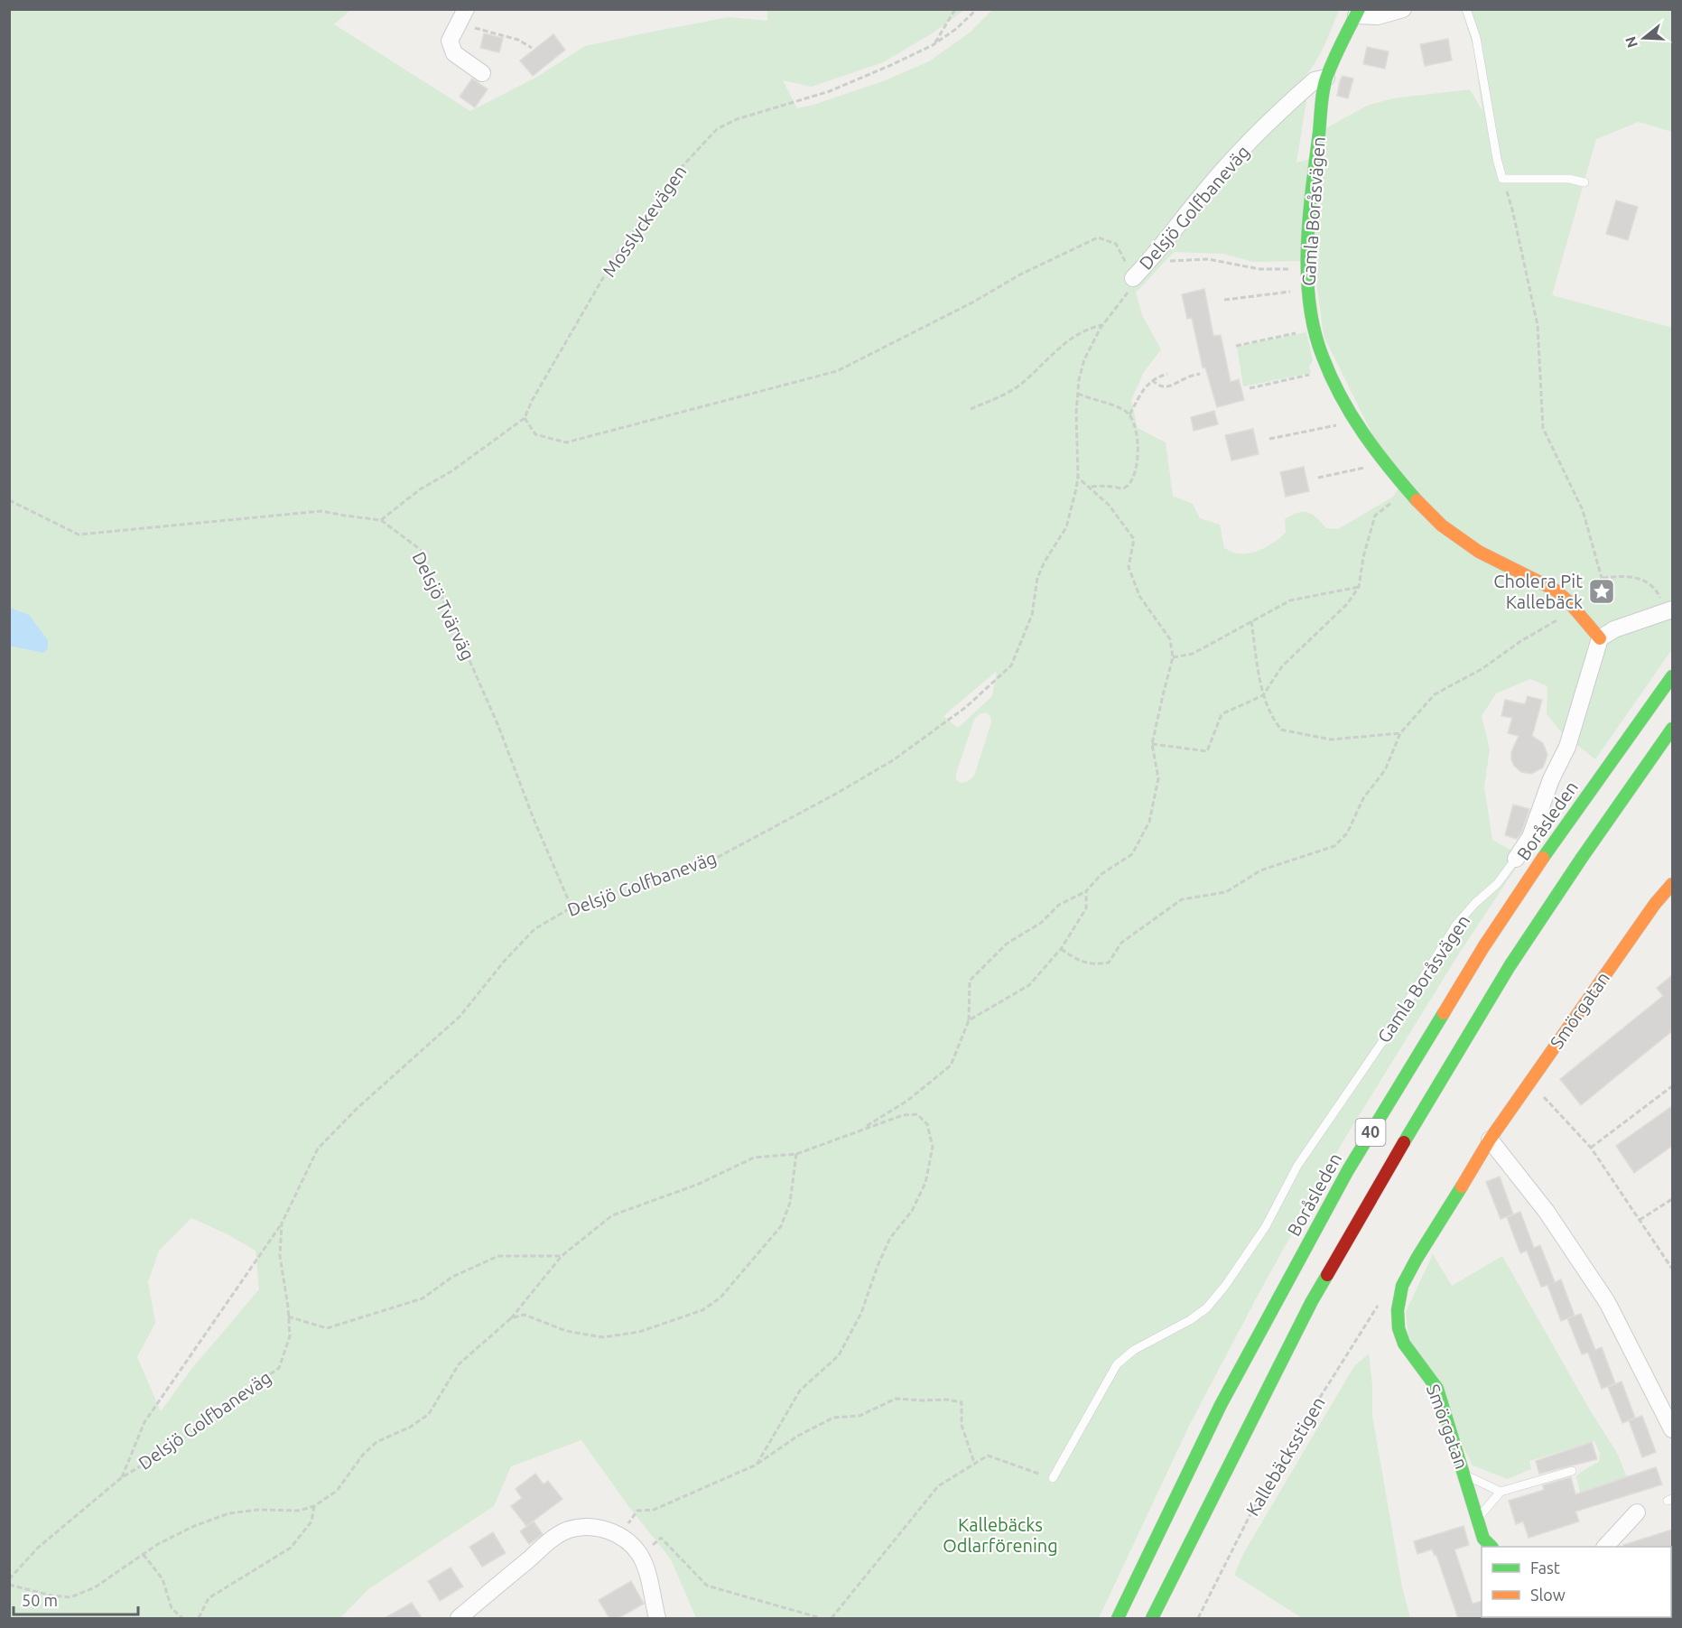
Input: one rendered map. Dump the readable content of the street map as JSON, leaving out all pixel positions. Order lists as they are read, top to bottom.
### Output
{
  "streets": {
    "main road": [
      "Gamla Boråsvägen",
      "Boråsleden",
      "Smörgatan",
      "40"
    ],
    "street": ["Delsjö Golfbaneväg"],
    "path": ["Mosslyckevägen", "Delsjö Tvärväg", "Kallebäcksstigen"]
  },
  "crossings": [
    ["Delsjö Golfbaneväg", "Gamla Boråsvägen"],
    ["Delsjö Golfbaneväg", "Delsjö Tvärväg"]
  ],
  "parks": ["Kallebäcks Odlarförening"],
  "places": {
    "place": ["Cholera Pit Kallebäck"]
  },
  "legend": ["Fast", "Slow"],
  "scale_bar": "50 m",
  "north": "left"
}
